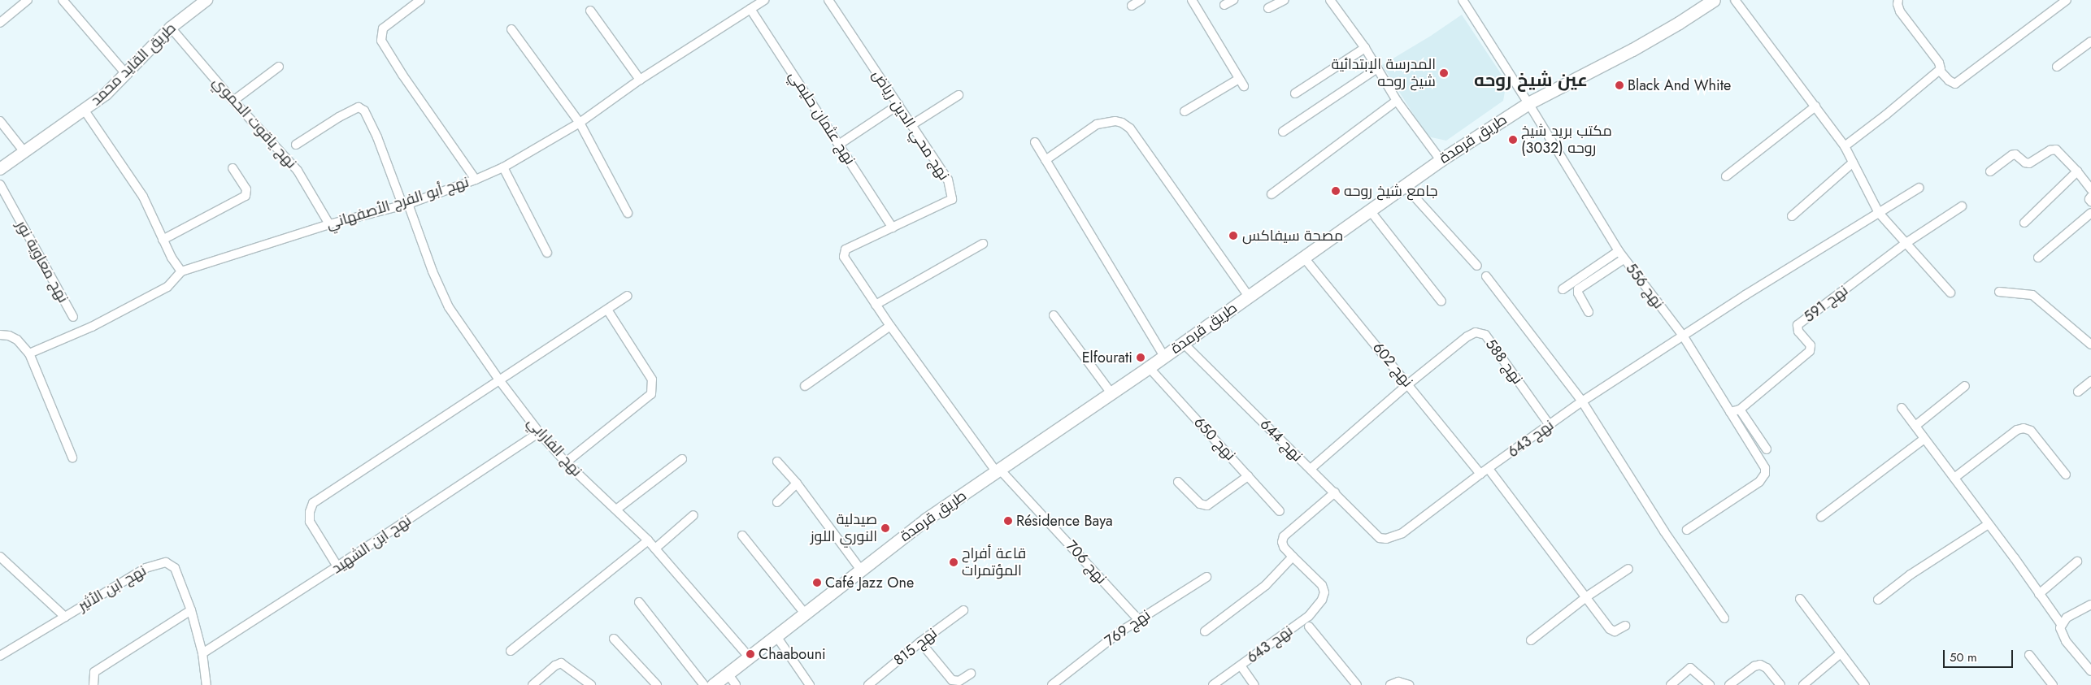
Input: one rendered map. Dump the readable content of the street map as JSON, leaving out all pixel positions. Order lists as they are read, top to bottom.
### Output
{
  "streets": {
    "main road": ["طريق القايد محمد", "طريق قرمدة"],
    "street": [
      "نهج عثمان حليمي",
      "نهج ياقوت الحموي",
      "نهج محي الدين رياض",
      "نهج أبو الفرج الأصفهاني",
      "نهج معاوية نور",
      "نهج 556",
      "نهج 591",
      "نهج 588",
      "نهج 602",
      "نهج 650",
      "نهج 643",
      "نهج 644",
      "نهج الفارابي",
      "نهج ابن الشهيد",
      "نهج 706",
      "نهج ابن الأثير",
      "نهج 769",
      "نهج 815"
    ]
  },
  "crossings": [
    ["طريق القايد محمد", "نهج ياقوت الحموي"],
    ["نهج عثمان حليمي", "نهج محي الدين رياض"],
    ["نهج عثمان حليمي", "نهج أبو الفرج الأصفهاني"],
    ["نهج عثمان حليمي", "نهج 706"],
    ["نهج ياقوت الحموي", "نهج أبو الفرج الأصفهاني"],
    ["نهج محي الدين رياض", "نهج 706"],
    ["طريق قرمدة", "نهج 556"],
    ["طريق قرمدة", "نهج 602"],
    ["طريق قرمدة", "نهج 650"],
    ["طريق قرمدة", "نهج 644"],
    ["طريق قرمدة", "نهج الفارابي"],
    ["طريق قرمدة", "نهج 706"],
    ["نهج أبو الفرج الأصفهاني", "نهج الفارابي"],
    ["نهج 556", "نهج 591"],
    ["نهج 556", "نهج 643"],
    ["نهج 588", "نهج 602"],
    ["نهج 588", "نهج 643"],
    ["نهج 602", "نهج 643"],
    ["نهج 643", "نهج 644"],
    ["نهج الفارابي", "نهج ابن الشهيد"],
    ["نهج ابن الشهيد", "نهج ابن الأثير"],
    ["نهج 706", "نهج 769"]
  ],
  "districts": ["عين شيخ روحه"],
  "places": [
    "المدرسة الإبتدائية شيخ روحه",
    "Black And White",
    "مكتب بريد شيخ روحه (3032)",
    "جامع شيخ روحه",
    "مصحة سيفاكس",
    "Elfourati",
    "Résidence Baya",
    "صيدلية النوري اللوز",
    "قاعة أفراح المؤتمرات",
    "Café Jazz One",
    "Chaabouni"
  ],
  "scale_bar": "50 m"
}
